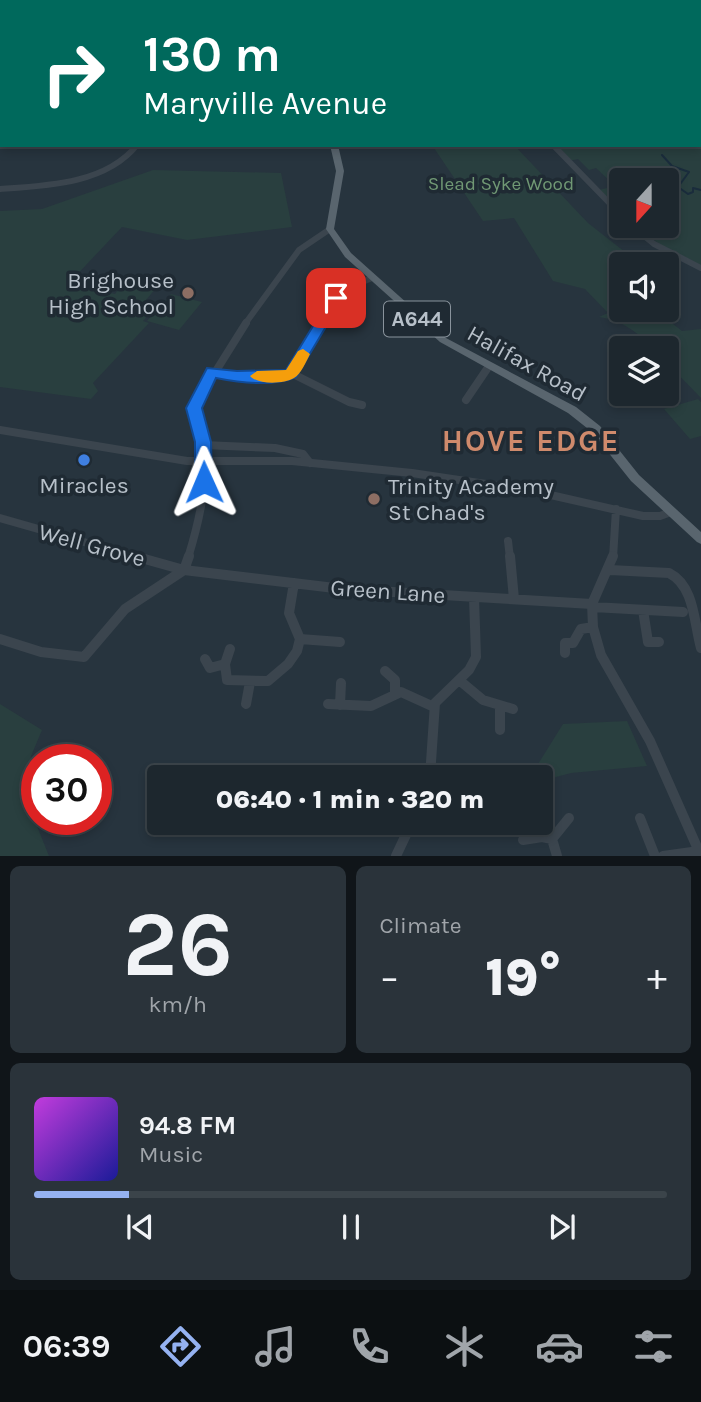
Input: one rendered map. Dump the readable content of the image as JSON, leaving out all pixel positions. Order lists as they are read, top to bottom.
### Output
{
  "streets": {
    "main road": ["A644", "Halifax Road"],
    "street": ["Well Grove", "Green Lane"]
  },
  "crossings": [
    ["Well Grove", "Green Lane"]
  ],
  "districts": ["HOVE EDGE"],
  "parks": ["Slead Syke Wood"],
  "places": ["Brighouse High School", "Miracles", "Trinity Academy St Chad's"],
  "north": "bottom",
  "page": {
    "turn": ["130 m", "Maryville Avenue"],
    "limit": "30",
    "trip": "06:40 · 1 min · 320 m",
    "tile": [
      ["26", "km/h"],
      "Climate"
    ],
    "heat": ["−", "19°", "+"],
    "song": ["94.8 FM", "Music"],
    "tabs": "06:39"
  }
}
